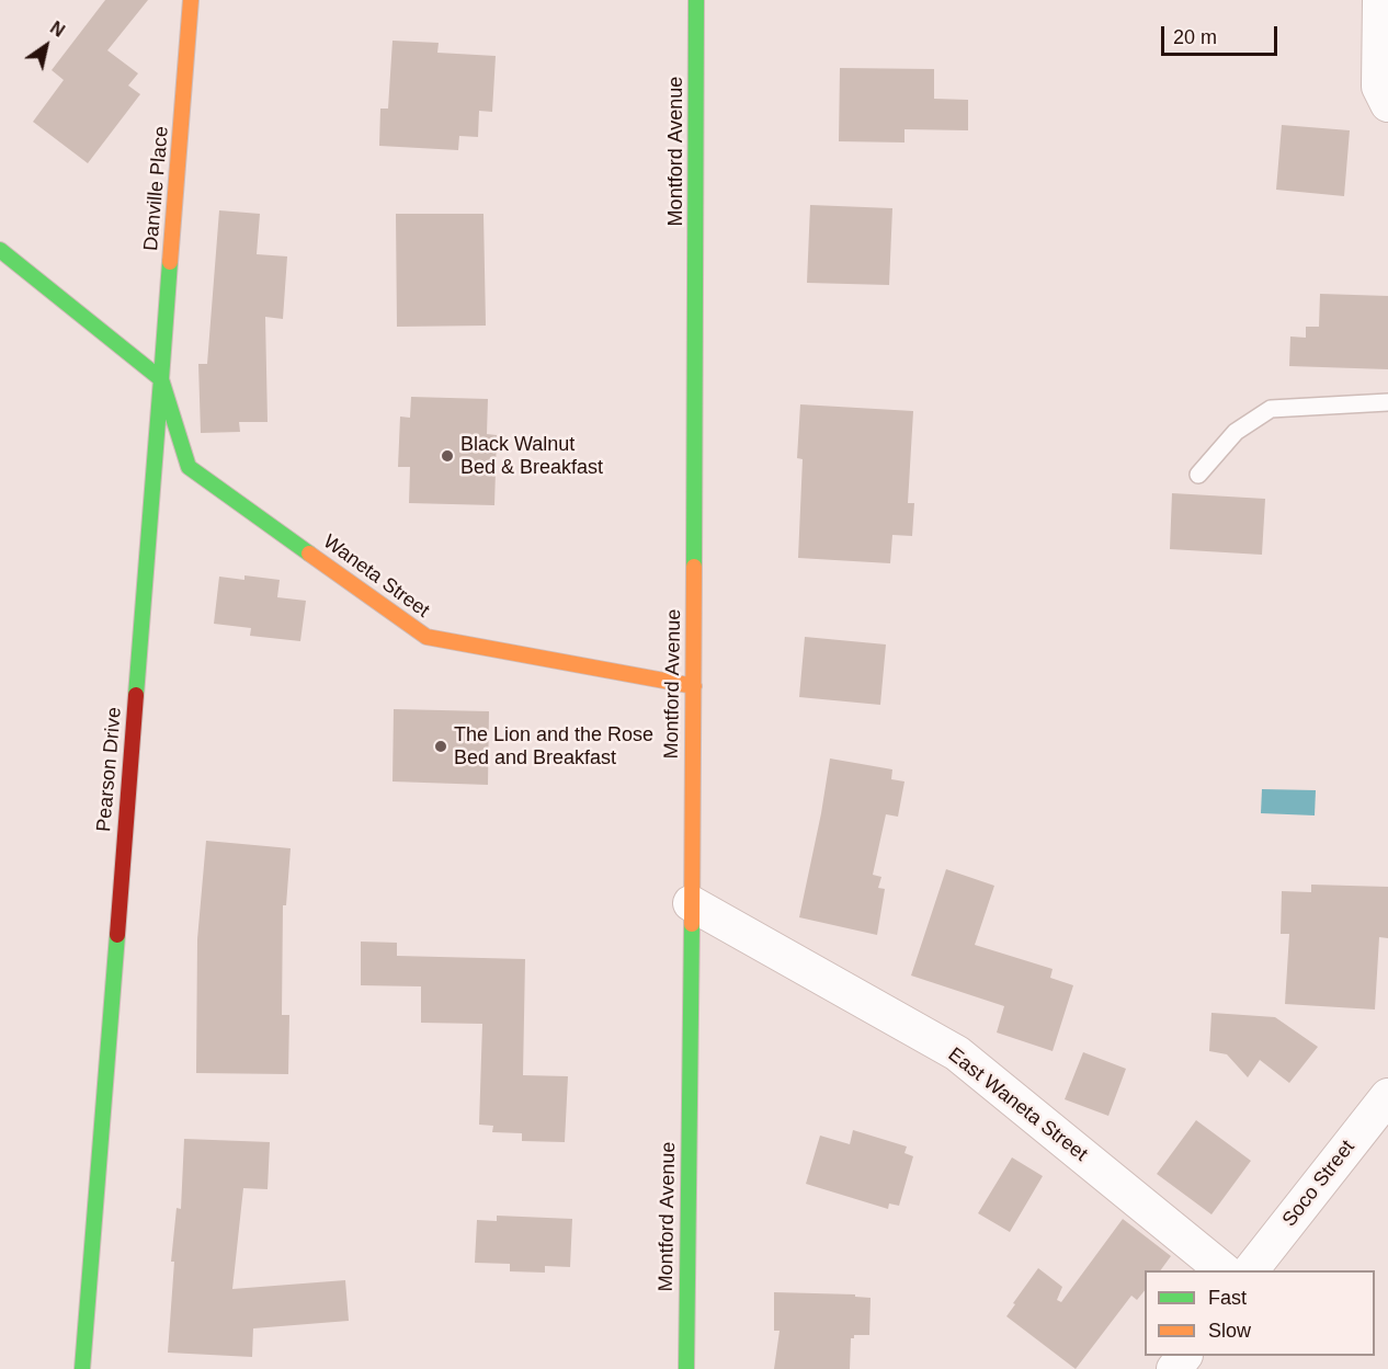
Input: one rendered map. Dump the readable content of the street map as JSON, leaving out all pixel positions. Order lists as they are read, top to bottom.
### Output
{
  "streets": {
    "street": [
      "Montford Avenue",
      "Danville Place",
      "Waneta Street",
      "Pearson Drive",
      "East Waneta Street",
      "Soco Street"
    ]
  },
  "crossings": [
    ["Montford Avenue", "Waneta Street"],
    ["Montford Avenue", "East Waneta Street"],
    ["Danville Place", "Waneta Street"],
    ["Danville Place", "Pearson Drive"],
    ["Waneta Street", "Pearson Drive"]
  ],
  "places": ["Black Walnut Bed & Breakfast", "The Lion and the Rose Bed and Breakfast"],
  "legend": ["Fast", "Slow"],
  "scale_bar": "20 m",
  "north": "top right"
}
